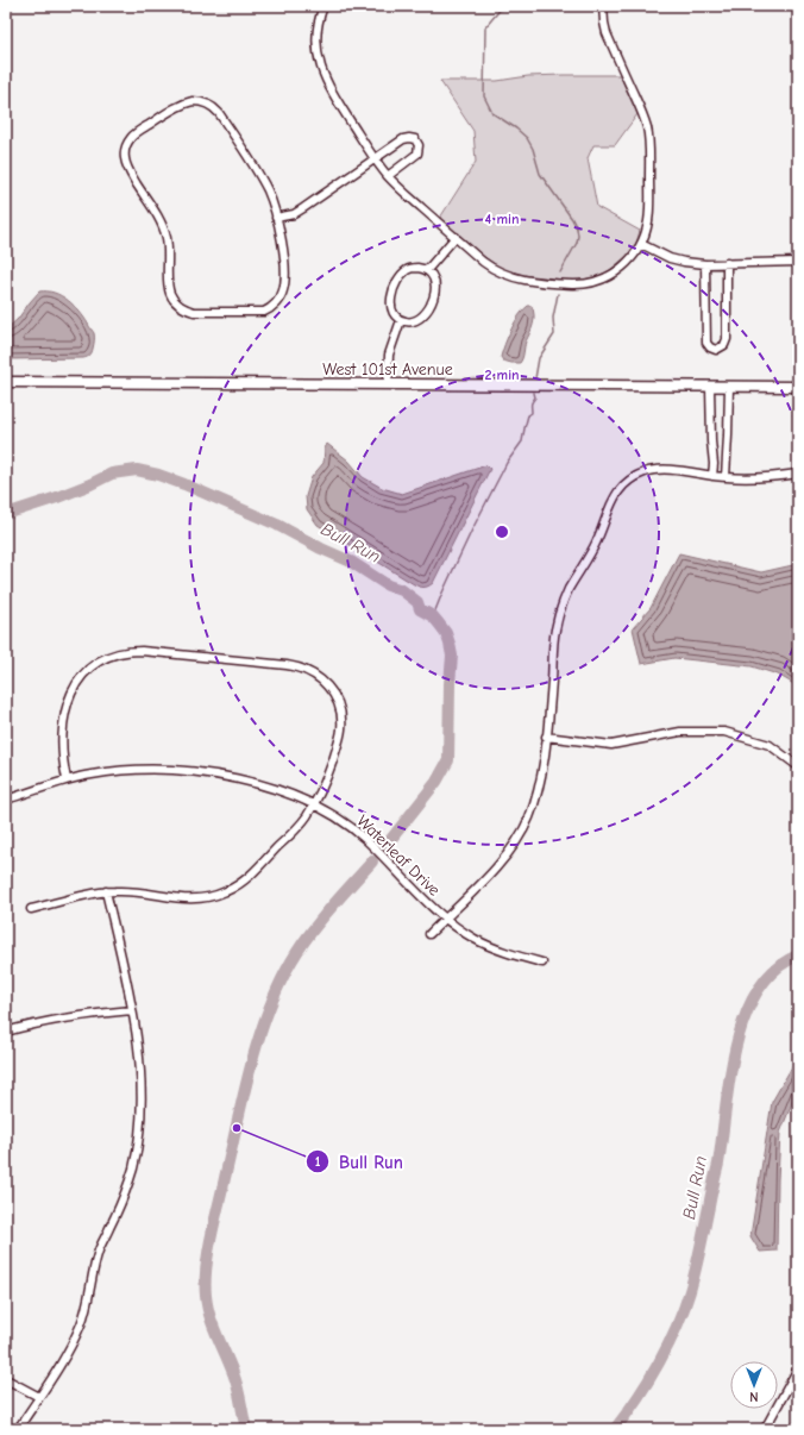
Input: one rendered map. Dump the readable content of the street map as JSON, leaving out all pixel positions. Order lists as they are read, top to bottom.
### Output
{
  "streets": {
    "street": ["West 101st Avenue", "Waterleaf Drive"]
  },
  "water": ["Bull Run"],
  "places": ["Bull Run"],
  "north": "bottom",
  "rings": ["4 min", "2 min"]
}
